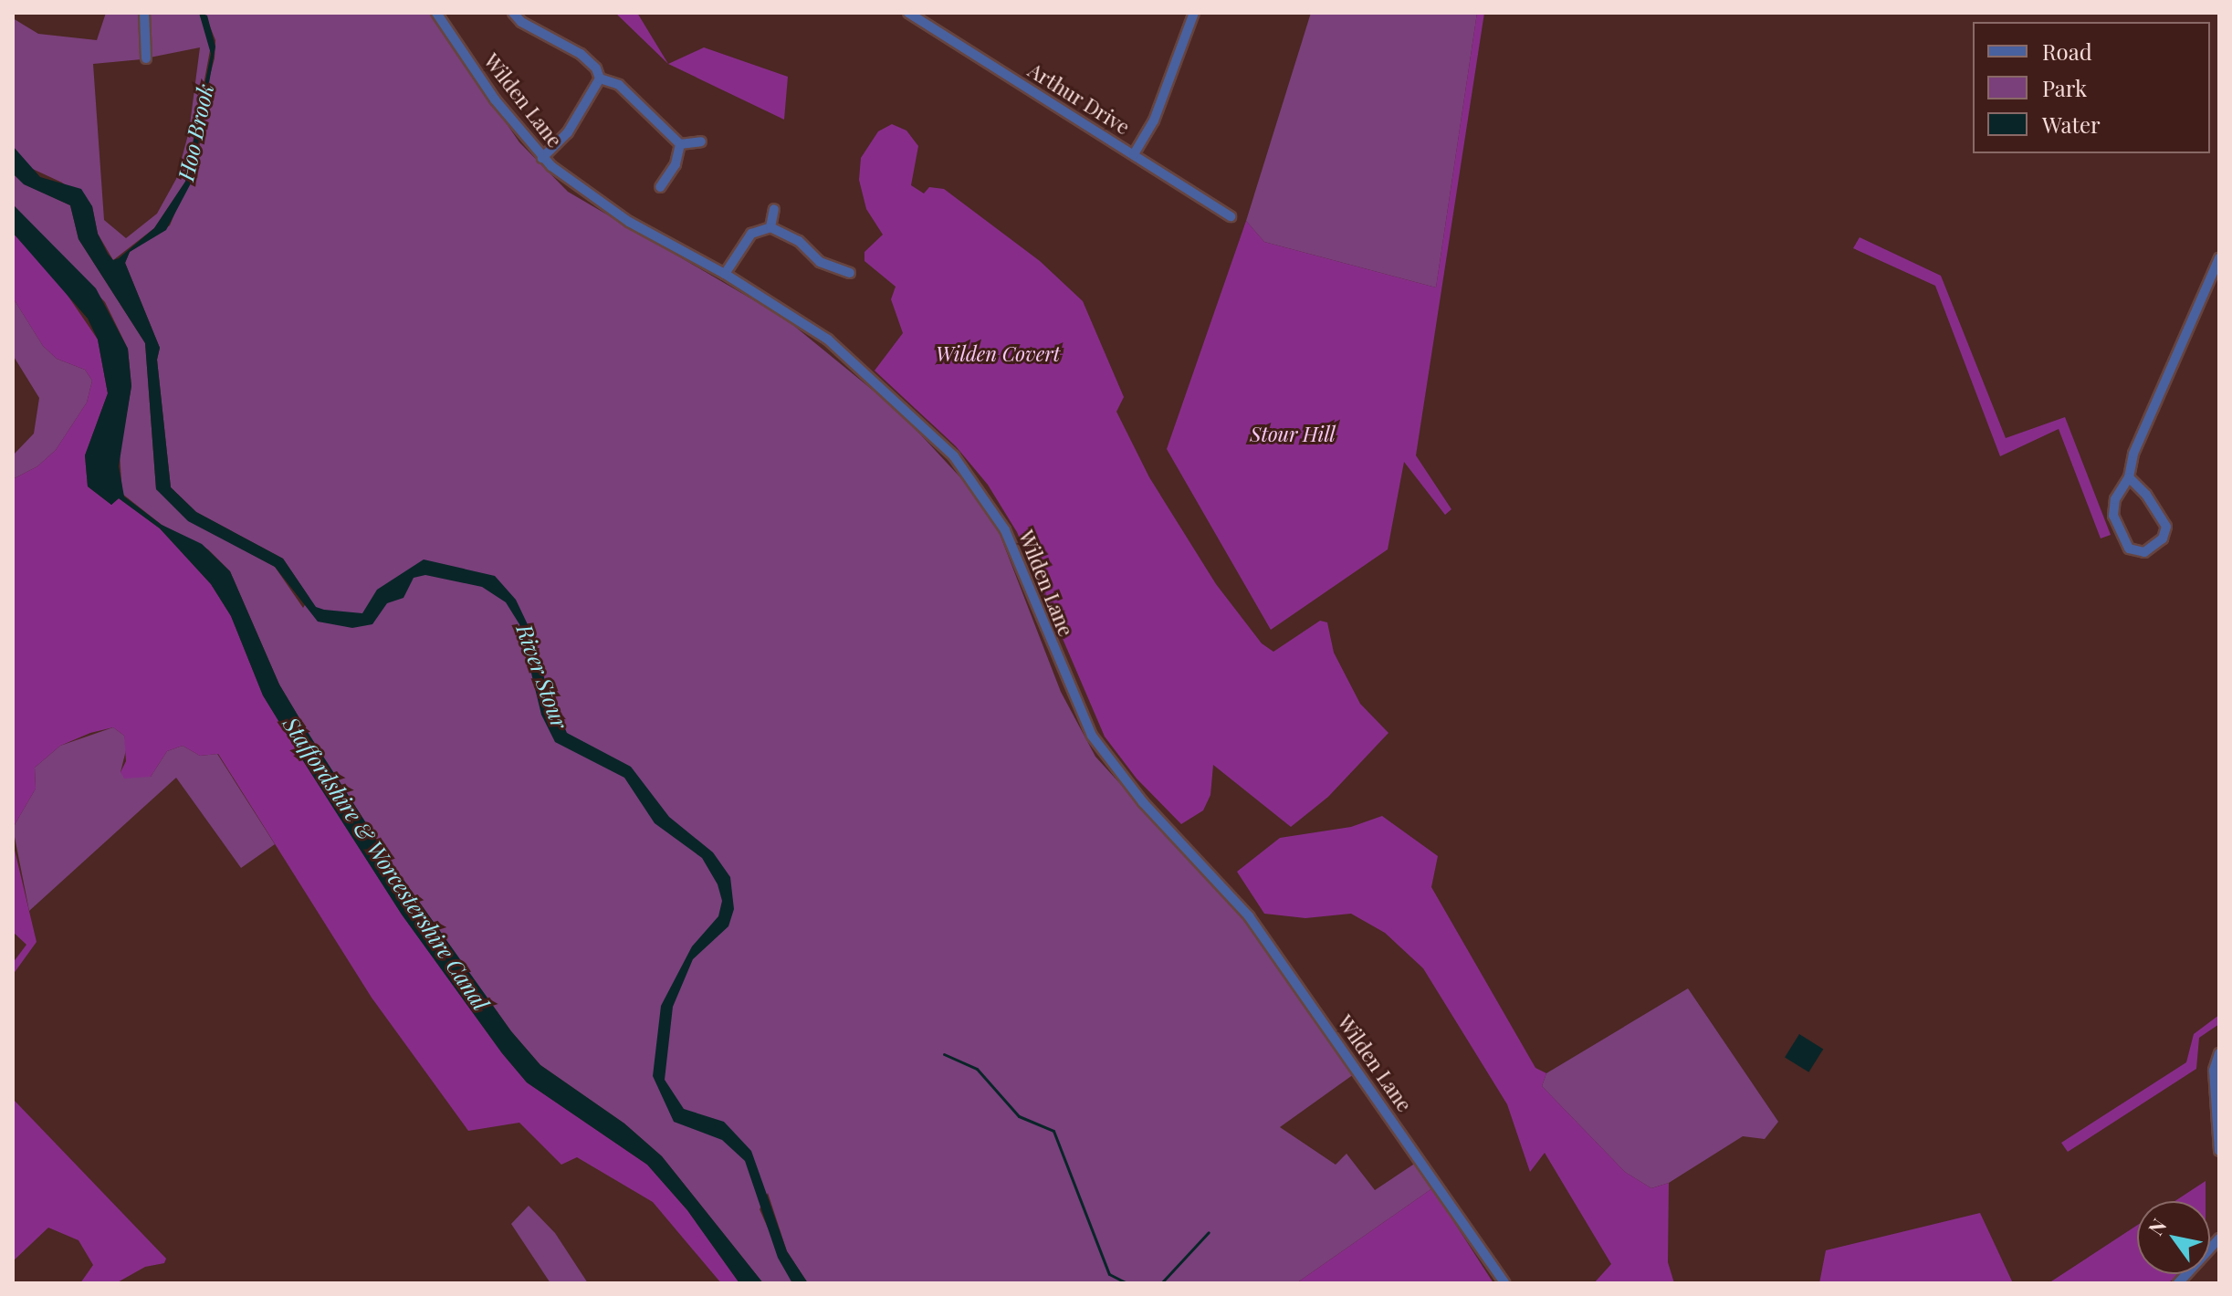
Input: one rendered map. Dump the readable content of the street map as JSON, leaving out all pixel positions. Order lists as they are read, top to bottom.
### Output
{
  "streets": {
    "street": ["Arthur Drive", "Wilden Lane"]
  },
  "water": ["Hoo Brook", "River Stour", "Staffordshire & Worcestershire Canal"],
  "parks": ["Wilden Covert", "Stour Hill"],
  "legend": ["Road", "Park", "Water"],
  "north": "top left"
}
